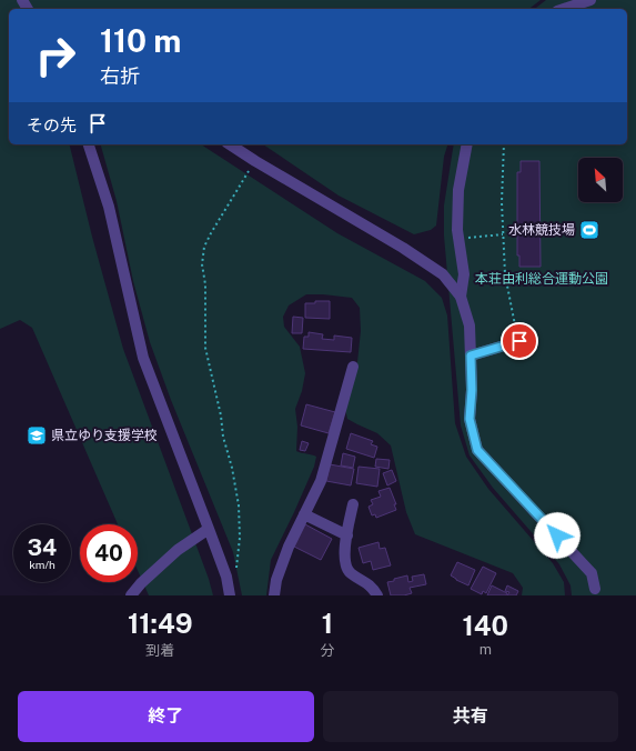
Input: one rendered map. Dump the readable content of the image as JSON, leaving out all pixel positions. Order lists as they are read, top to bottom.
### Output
{
  "parks": ["本荘由利総合運動公園"],
  "places": {
    "sports": ["水林競技場"],
    "school or university": ["県立ゆり支援学校"]
  },
  "north": "top left",
  "page": {
    "turn": ["110 m", "右折"],
    "then": "その先",
    "speed": "34 km/h",
    "limit": "40",
    "eta": [
      "11:49",
      "到着",
      "1",
      "分",
      "140",
      "m"
    ],
    "buttons": ["終了", "共有"]
  }
}
